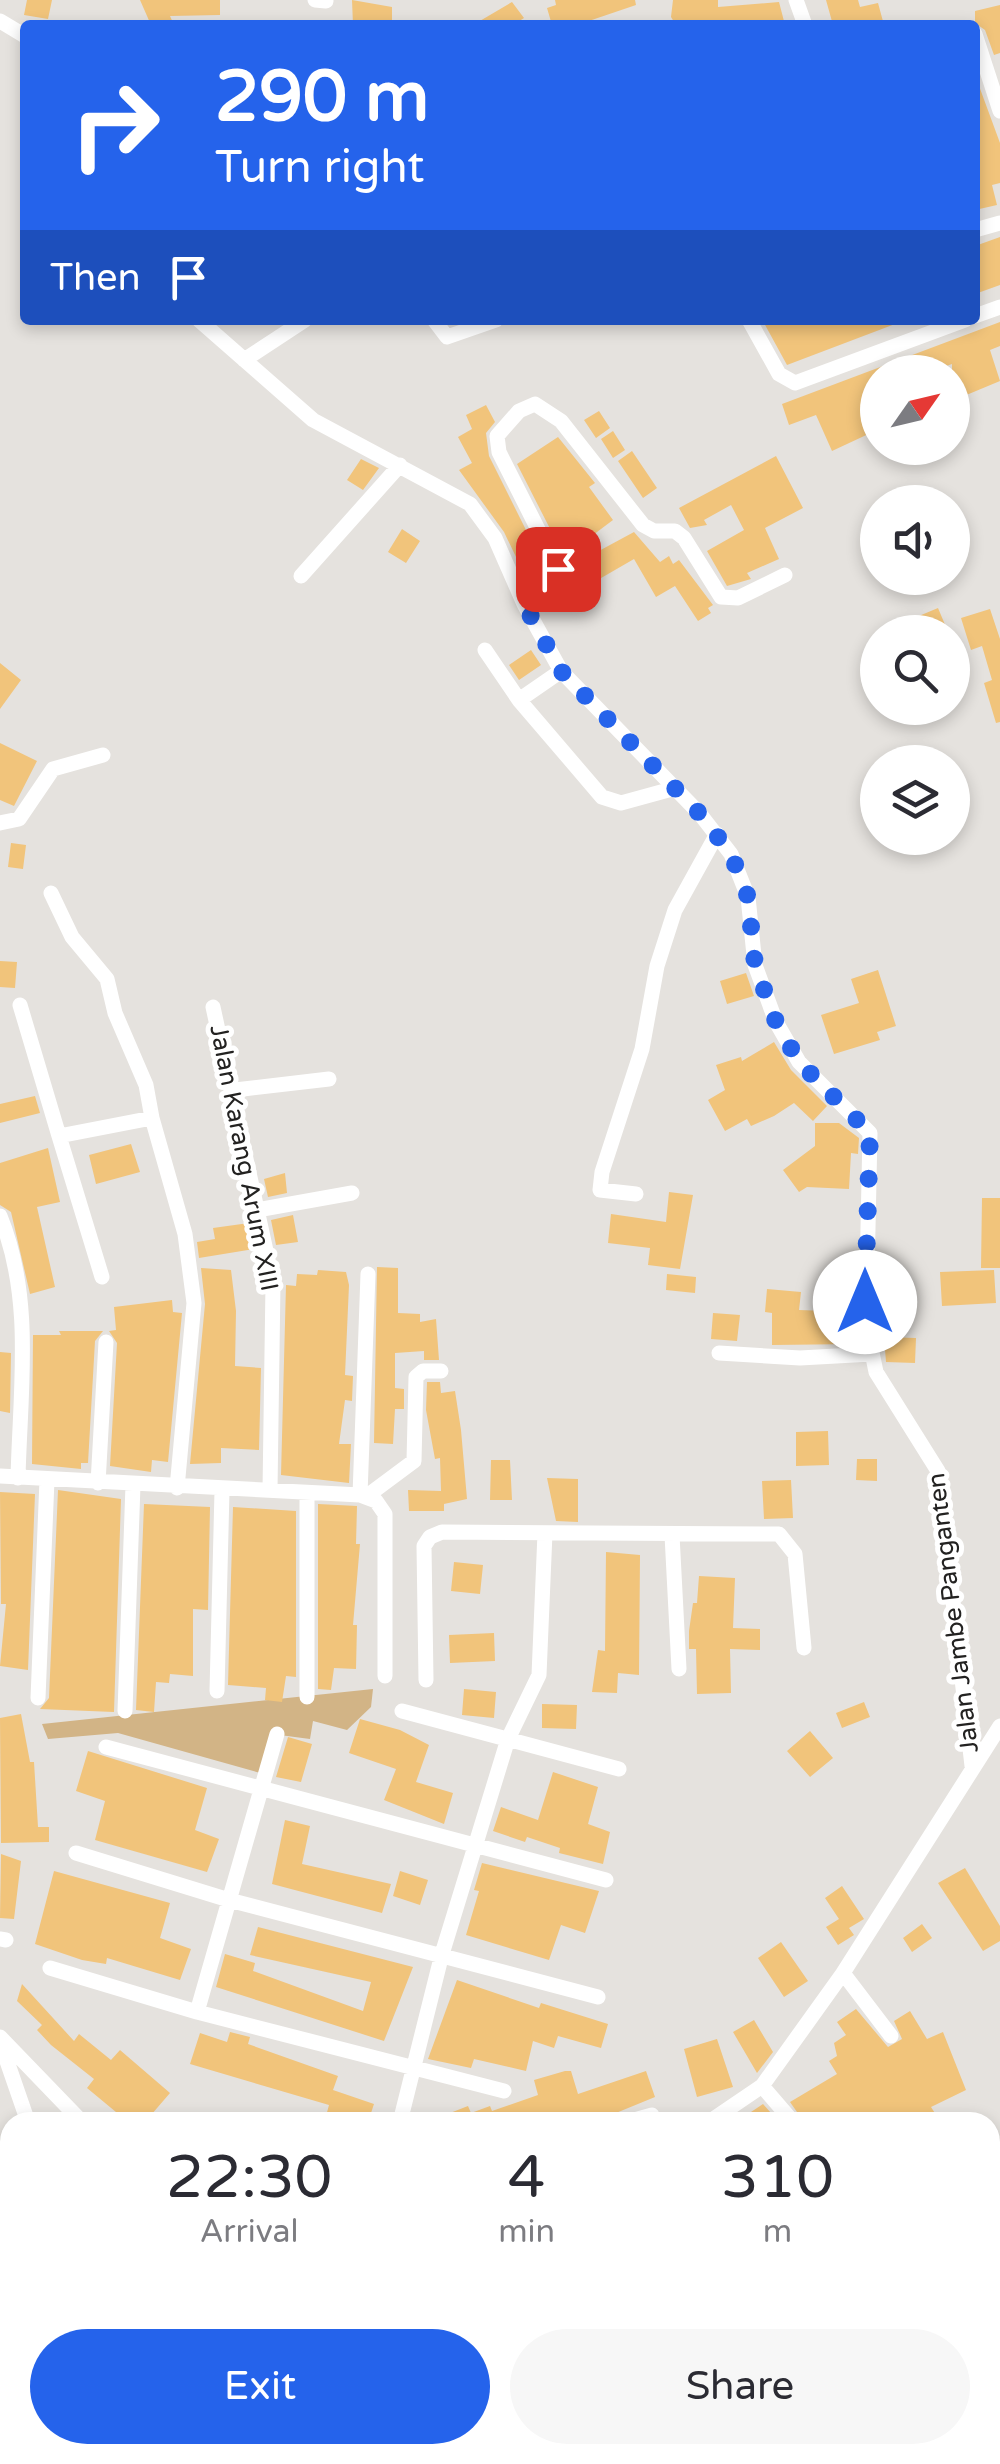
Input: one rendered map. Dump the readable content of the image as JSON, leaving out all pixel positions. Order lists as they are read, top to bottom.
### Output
{
  "streets": {
    "street": ["Jalan Karang Arum XIII", "Jalan Jambe Panganten"]
  },
  "north": "top right",
  "page": {
    "turn": ["290 m", "Turn right"],
    "then": "Then",
    "eta": [
      "22:30",
      "Arrival",
      "4",
      "min",
      "310",
      "m"
    ],
    "buttons": ["Exit", "Share"]
  }
}
